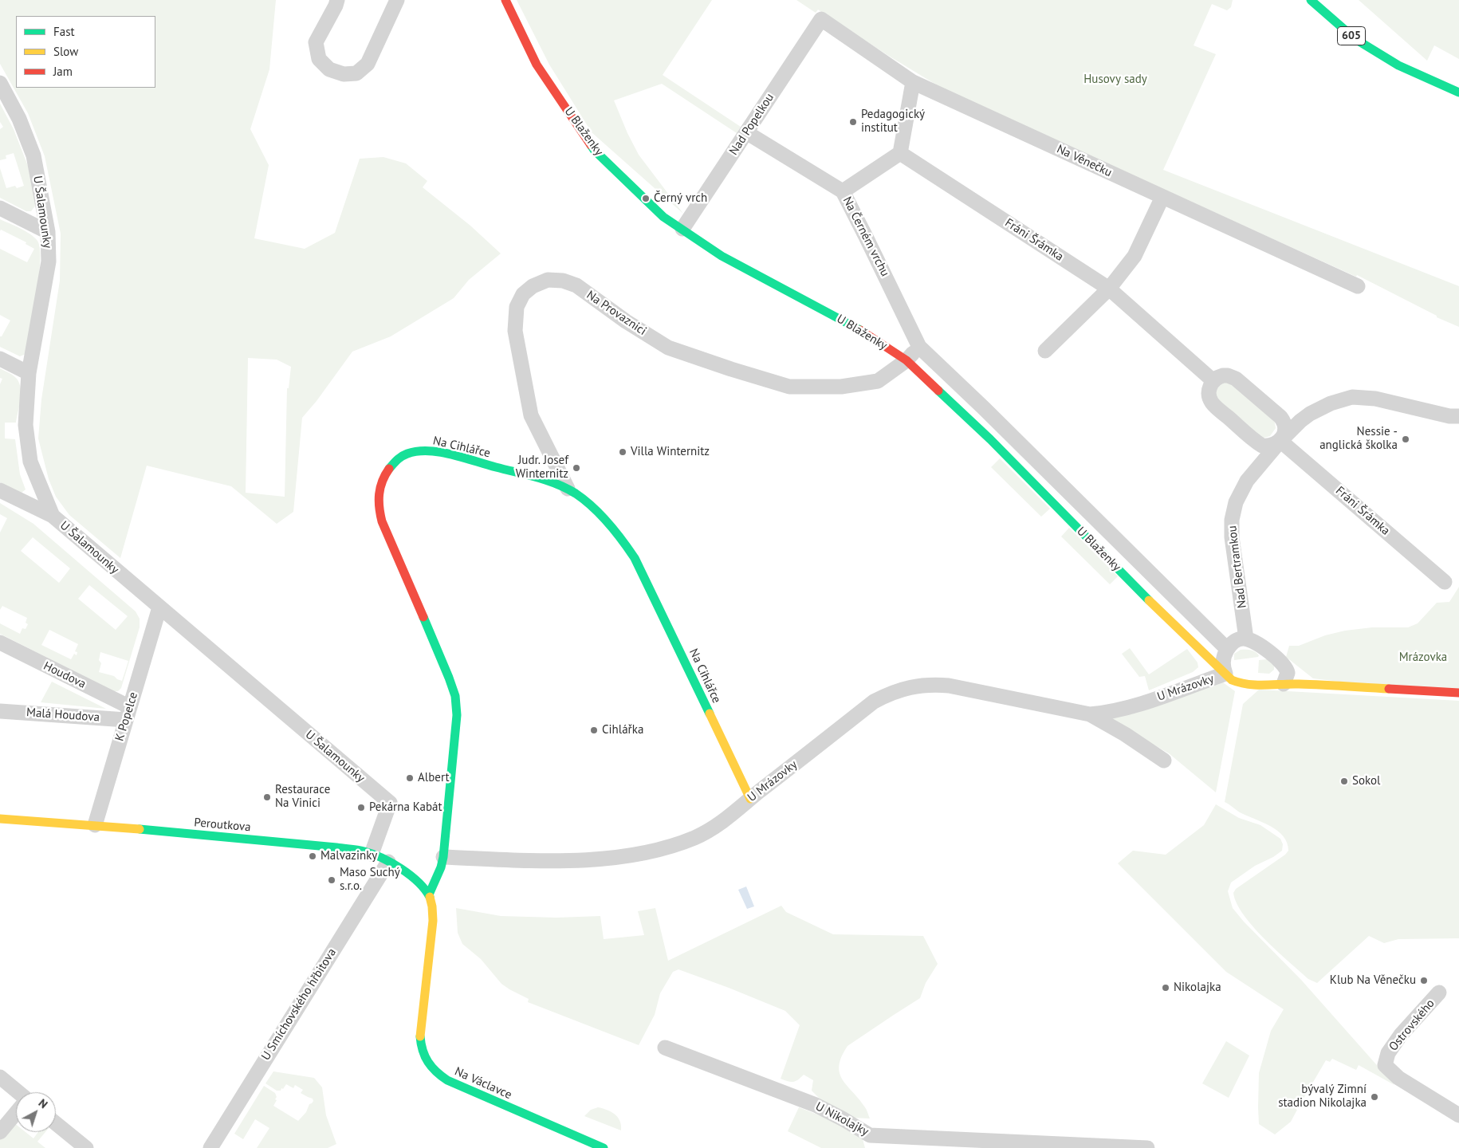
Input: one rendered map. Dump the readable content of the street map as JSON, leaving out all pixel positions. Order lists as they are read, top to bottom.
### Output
{
  "streets": {
    "street": [
      "605",
      "Nad Popelkou",
      "U Blaženky",
      "Na Věnečku",
      "U Šalamounky",
      "Na Černém vrchu",
      "Fráni Šrámka",
      "Na Provaznici",
      "Na Cihlářce",
      "Nad Bertramkou",
      "Houdova",
      "U Mrázovky",
      "Malá Houdova",
      "K Popelce",
      "Peroutkova",
      "U Smíchovského hřbitova",
      "Ostrovského",
      "Na Václavce",
      "U Nikolajky"
    ]
  },
  "crossings": [
    ["Nad Popelkou", "U Blaženky"],
    ["Nad Popelkou", "Na Věnečku"],
    ["Nad Popelkou", "Na Černém vrchu"],
    ["U Blaženky", "Na Černém vrchu"],
    ["U Blaženky", "Na Provaznici"],
    ["U Blaženky", "U Mrázovky"],
    ["U Šalamounky", "K Popelce"],
    ["U Šalamounky", "Peroutkova"],
    ["Fráni Šrámka", "Nad Bertramkou"],
    ["Na Provaznici", "Na Cihlářce"],
    ["Na Cihlářce", "U Mrázovky"],
    ["Na Cihlářce", "Peroutkova"],
    ["Na Cihlářce", "Na Václavce"],
    ["Houdova", "Malá Houdova"],
    ["Houdova", "K Popelce"],
    ["Malá Houdova", "K Popelce"],
    ["K Popelce", "Peroutkova"],
    ["Peroutkova", "U Smíchovského hřbitova"],
    ["Peroutkova", "Na Václavce"]
  ],
  "parks": ["Husovy sady", "Mrázovka"],
  "places": [
    "Pedagogický institut",
    "Černý vrch",
    "Nessie - anglická školka",
    "Villa Winternitz",
    "Judr. Josef Winternitz",
    "Cihlářka",
    "Albert",
    "Sokol",
    "Restaurace Na Vinici",
    "Pekárna Kabát",
    "Malvazinky",
    "Maso Suchý s.r.o.",
    "Klub Na Věnečku",
    "Nikolajka",
    "bývalý Zimní stadion Nikolajka"
  ],
  "legend": ["Fast", "Slow", "Jam"],
  "north": "top right"
}
